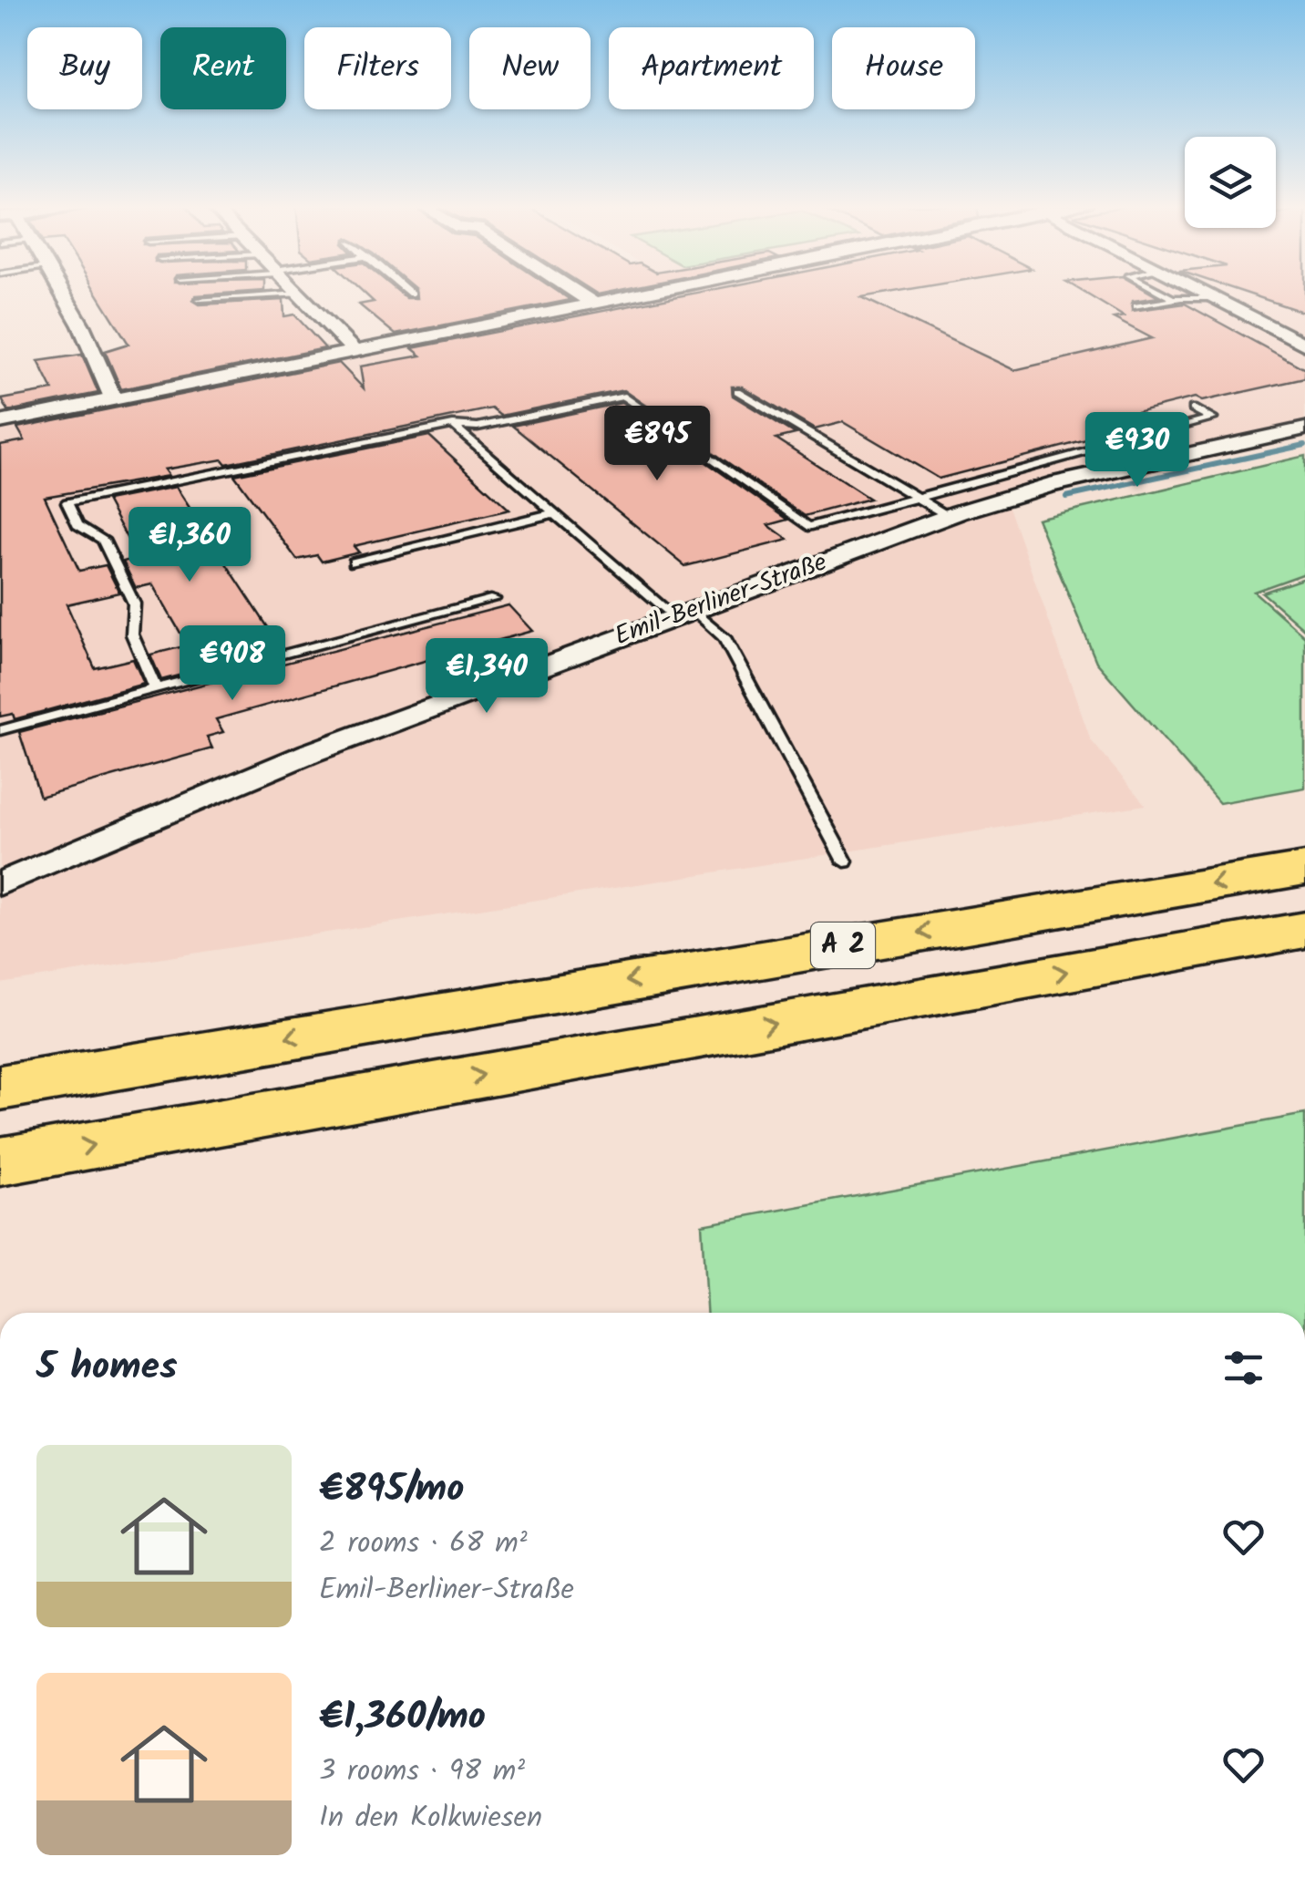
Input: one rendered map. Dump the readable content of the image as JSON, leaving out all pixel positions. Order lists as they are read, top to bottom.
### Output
{
  "streets": {
    "highway": ["A 2"],
    "street": ["Emil-Berliner-Straße"]
  },
  "page": {
    "chip": [
      "Buy",
      "Rent",
      "Filters",
      "New",
      "Apartment",
      "House"
    ],
    "price": [
      "€895",
      "€930",
      "€1,360",
      "€908",
      "€1,340"
    ],
    "heading": "5 homes",
    "list": [
      {
        "name": "€895/mo",
        "note": "2 rooms · 68 m² · Emil-Berliner-Straße"
      },
      {
        "name": "€1,360/mo",
        "note": "3 rooms · 98 m² · In den Kolkwiesen"
      }
    ]
  }
}
